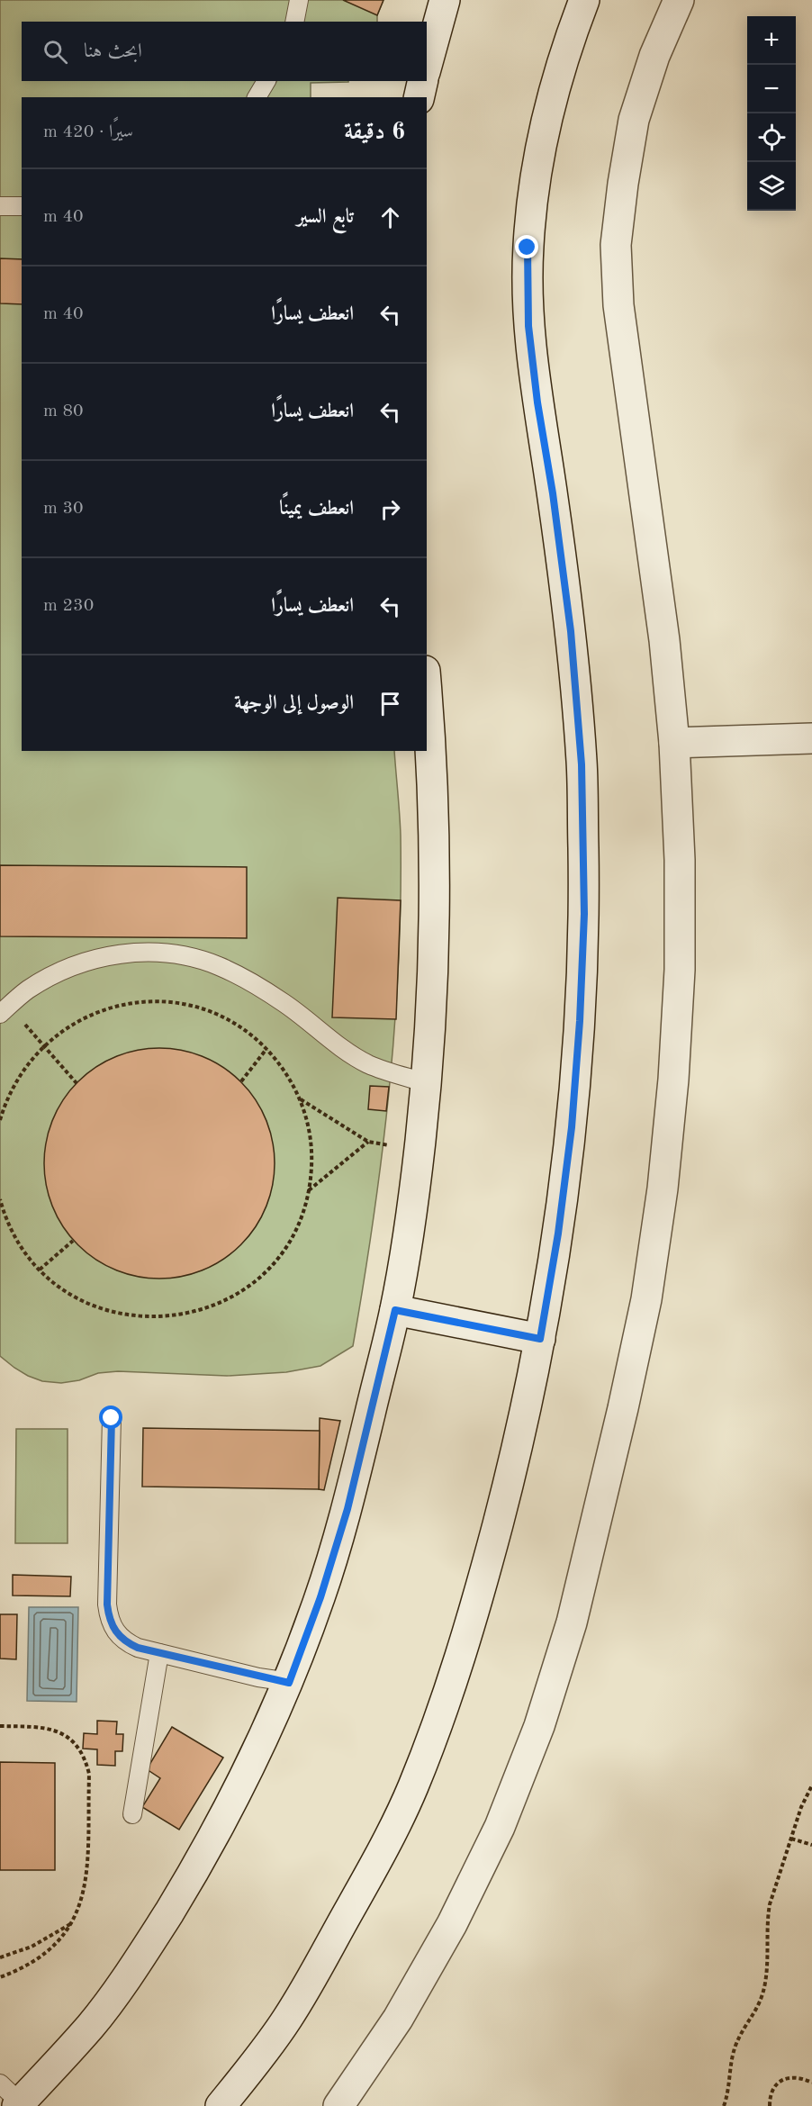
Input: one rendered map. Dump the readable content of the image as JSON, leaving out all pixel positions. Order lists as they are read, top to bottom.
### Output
{
  "page": {
    "map_buttons": ["+", "−"],
    "search": "ابحث هنا",
    "heading": ["6 دقيقة", "سيرًا · 420 m"],
    "list": [
      ["تابع السير", "40 m"],
      ["انعطف يسارًا", "40 m"],
      ["انعطف يسارًا", "80 m"],
      ["انعطف يمينًا", "30 m"],
      ["انعطف يسارًا", "230 m"],
      "الوصول إلى الوجهة"
    ]
  }
}
